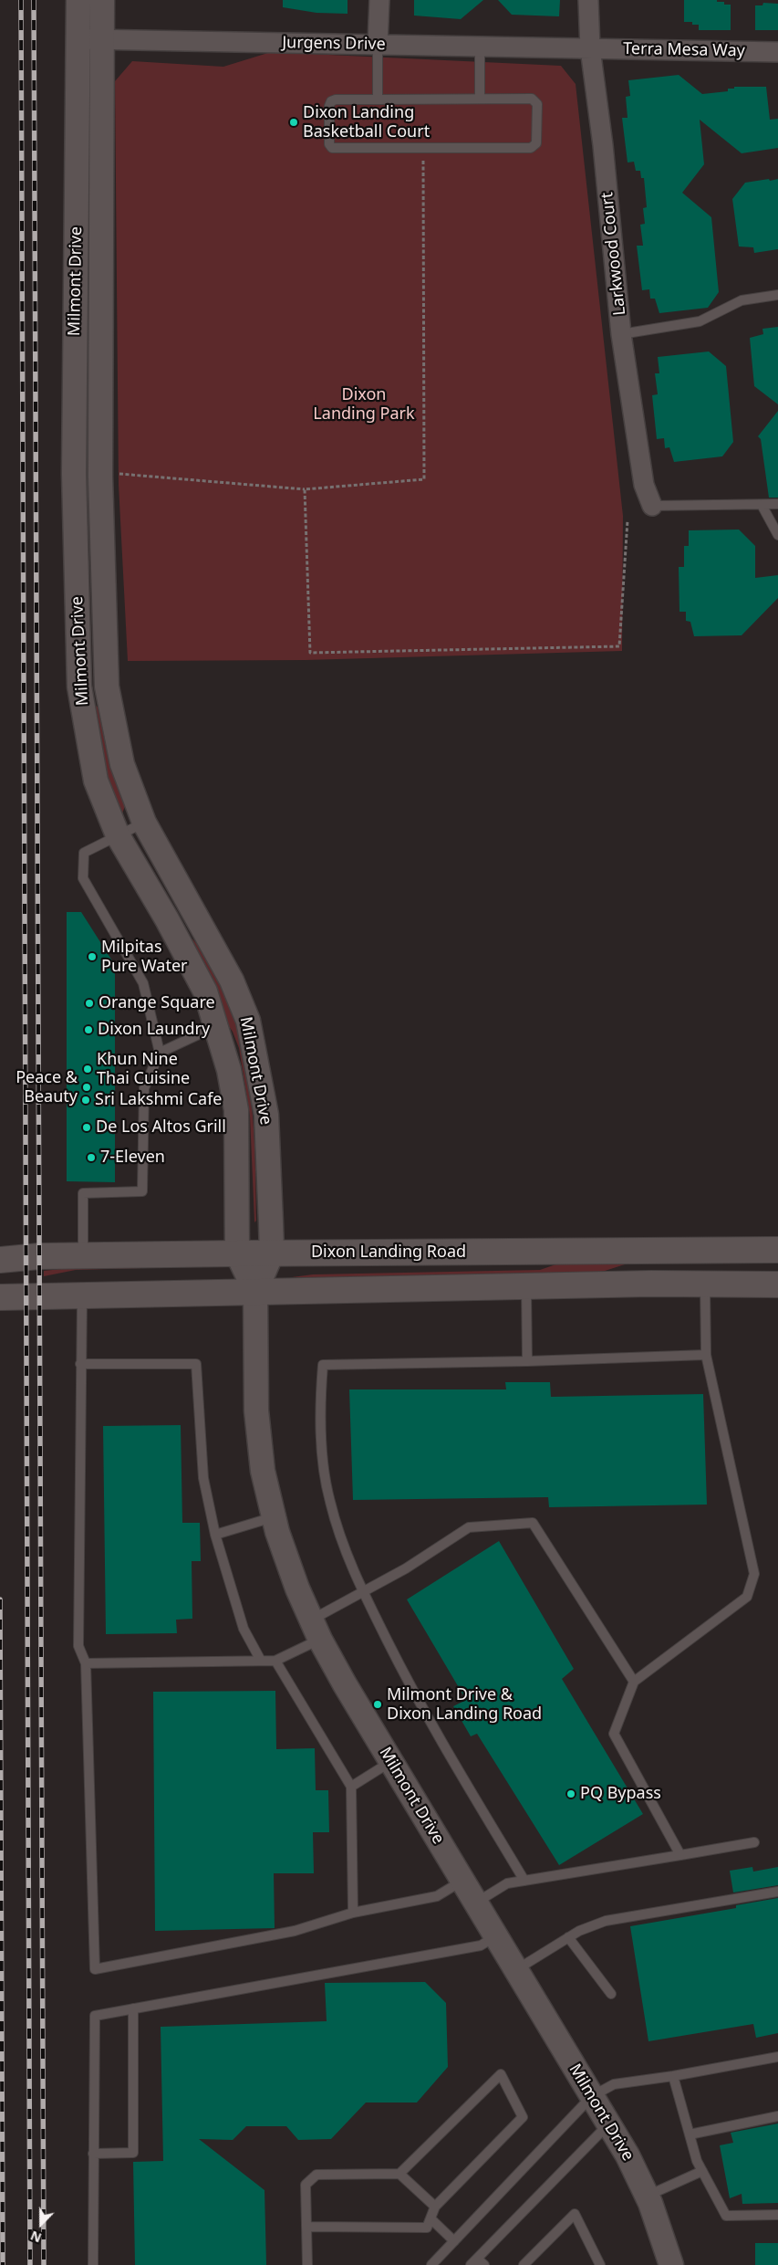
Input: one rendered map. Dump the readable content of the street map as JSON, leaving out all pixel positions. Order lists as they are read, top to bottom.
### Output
{
  "streets": {
    "main road": ["Dixon Landing Road"],
    "street": [
      "Jurgens Drive",
      "Terra Mesa Way",
      "Larkwood Court",
      "Milmont Drive"
    ]
  },
  "crossings": [
    ["Jurgens Drive", "Terra Mesa Way"],
    ["Jurgens Drive", "Larkwood Court"],
    ["Jurgens Drive", "Milmont Drive"],
    ["Terra Mesa Way", "Larkwood Court"],
    ["Milmont Drive", "Dixon Landing Road"]
  ],
  "parks": ["Dixon Landing Park"],
  "places": [
    "Dixon Landing Basketball Court",
    "Milpitas Pure Water",
    "Orange Square",
    "Dixon Laundry",
    "Khun Nine Thai Cuisine",
    "Peace & Beauty",
    "Sri Lakshmi Cafe",
    "De Los Altos Grill",
    "7-Eleven",
    "Milmont Drive & Dixon Landing Road",
    "PQ Bypass"
  ],
  "north": "bottom"
}
